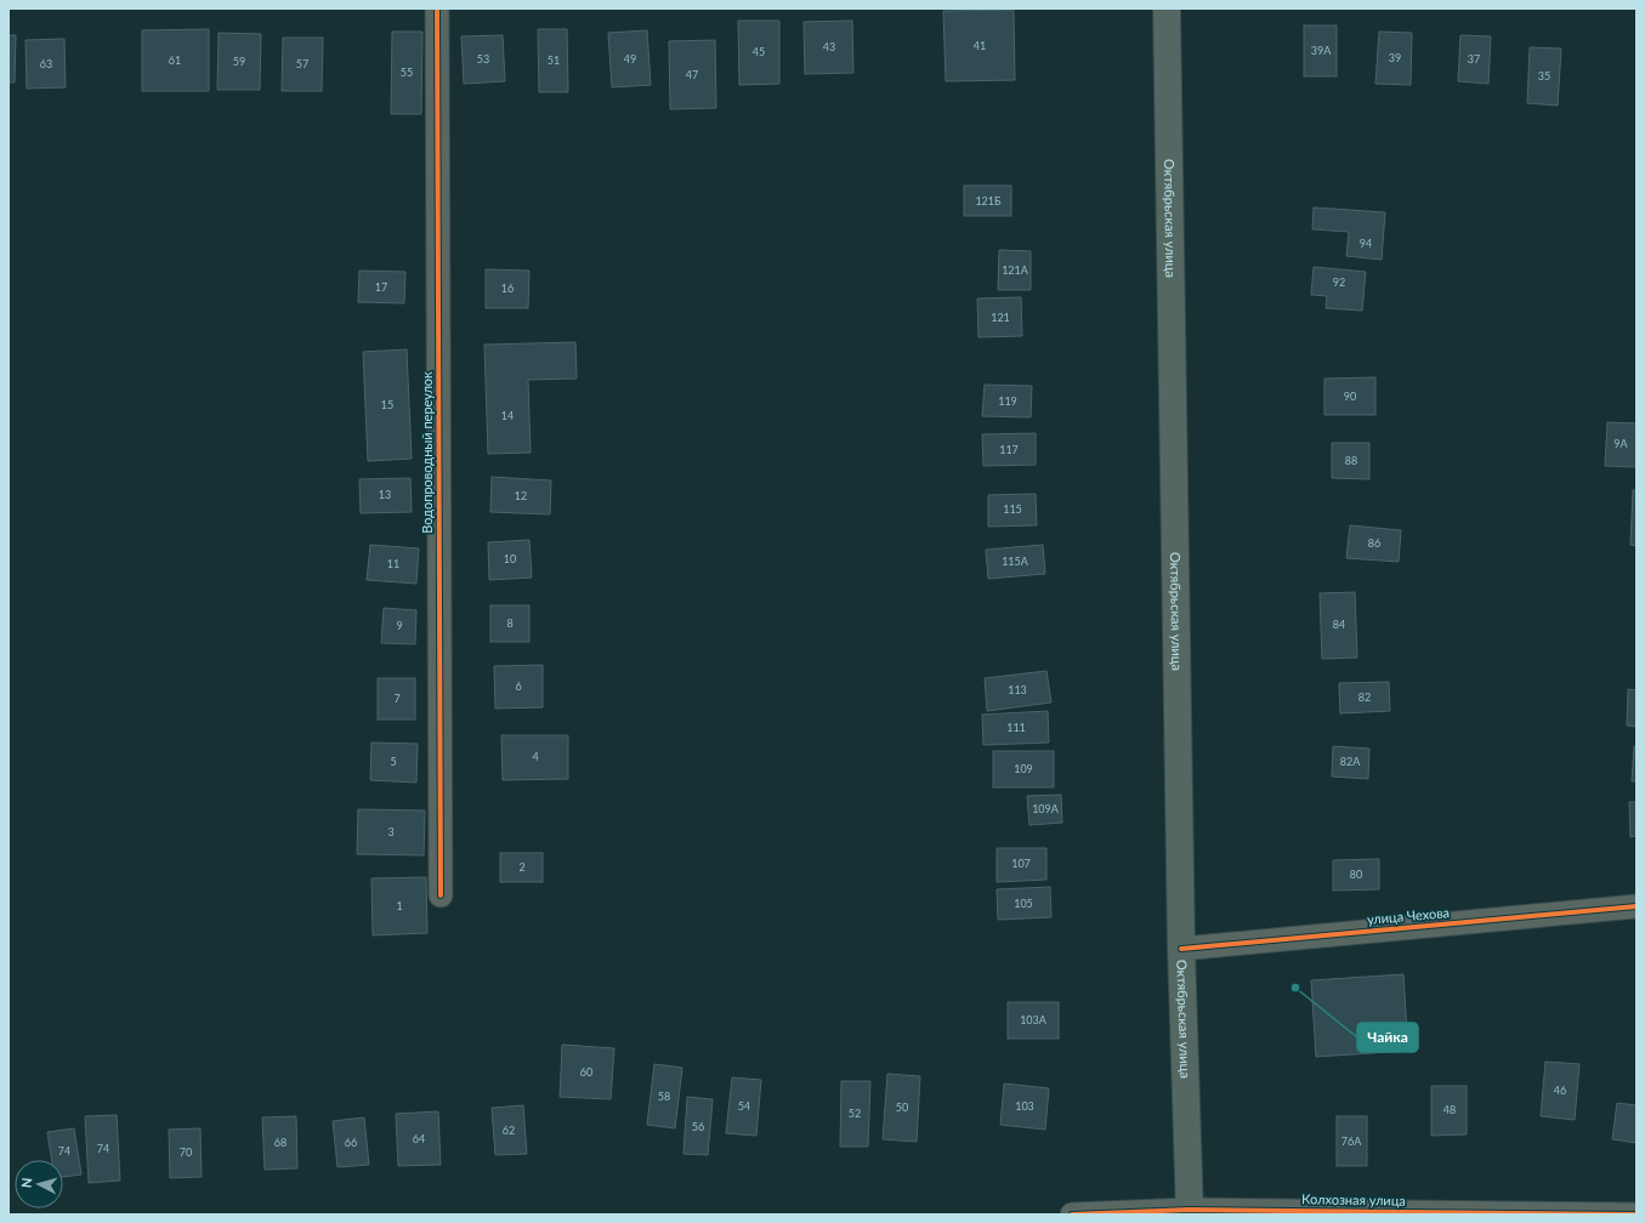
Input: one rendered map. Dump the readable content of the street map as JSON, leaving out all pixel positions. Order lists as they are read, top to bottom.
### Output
{
  "streets": {
    "main road": ["Октябрьская улица"],
    "street": ["Водопроводный переулок", "улица Чехова", "Колхозная улица"]
  },
  "crossings": [
    ["Октябрьская улица", "улица Чехова"],
    ["Октябрьская улица", "Колхозная улица"]
  ],
  "places": ["Чайка"],
  "house_numbers": [
    "41",
    "43",
    "39А",
    "45",
    "39",
    "53",
    "49",
    "37",
    "61",
    "51",
    "59",
    "63",
    "57",
    "55",
    "47",
    "35",
    "121Б",
    "94",
    "121А",
    "92",
    "17",
    "16",
    "121",
    "90",
    "119",
    "15",
    "14",
    "9А",
    "117",
    "88",
    "13",
    "12",
    "115",
    "86",
    "10",
    "115А",
    "11",
    "8",
    "84",
    "9",
    "6",
    "113",
    "82",
    "7",
    "111",
    "4",
    "5",
    "82А",
    "109",
    "109А",
    "3",
    "107",
    "2",
    "80",
    "105",
    "1",
    "103А",
    "60",
    "46",
    "58",
    "54",
    "103",
    "50",
    "48",
    "52",
    "56",
    "62",
    "64",
    "76А",
    "68",
    "66",
    "74",
    "74",
    "70"
  ],
  "north": "left"
}
